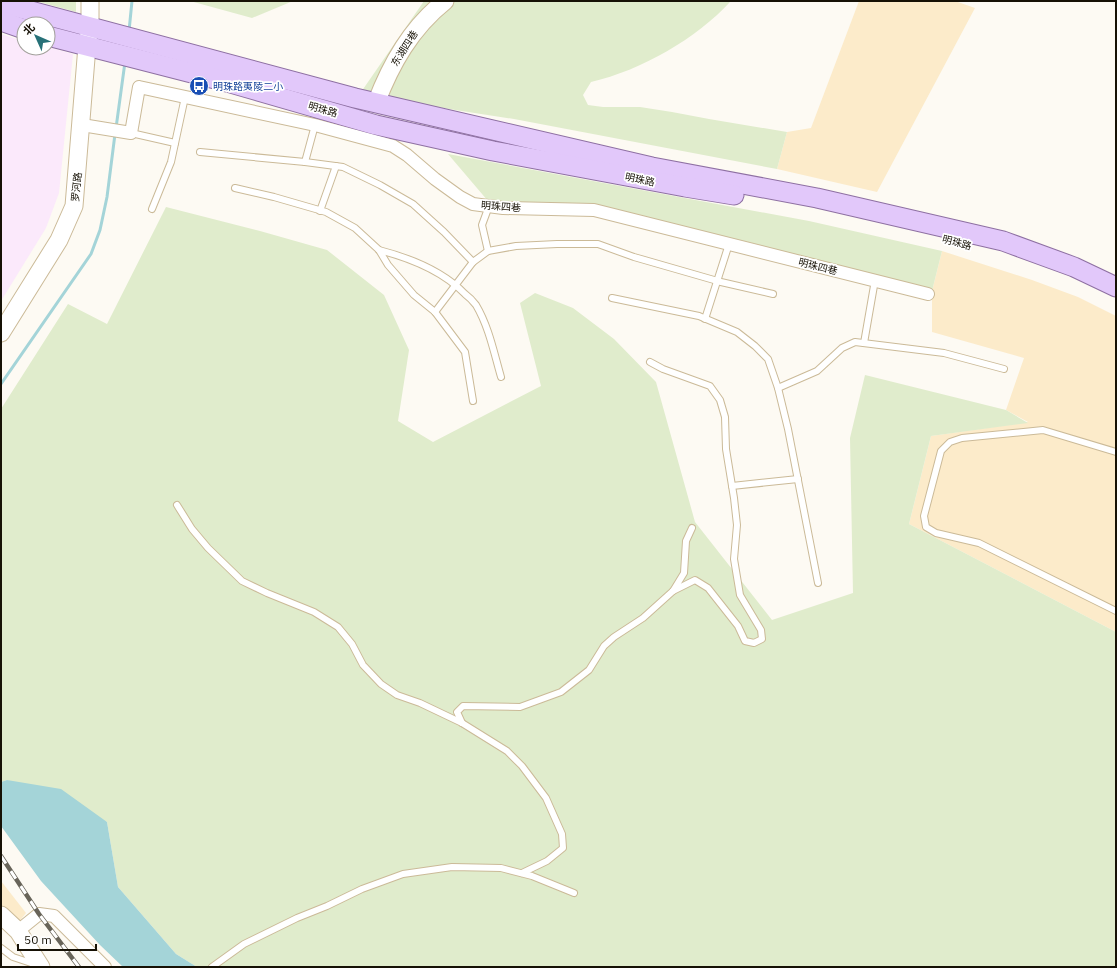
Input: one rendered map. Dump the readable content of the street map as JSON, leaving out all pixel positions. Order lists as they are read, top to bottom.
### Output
{
  "streets": {
    "main road": ["东湖四巷", "明珠路", "罗河路"],
    "street": ["明珠四巷"]
  },
  "crossings": [
    ["东湖四巷", "明珠路"]
  ],
  "places": {
    "bus stop": ["明珠路夷陵二小"]
  },
  "scale_bar": "50 m",
  "north": "top left"
}
